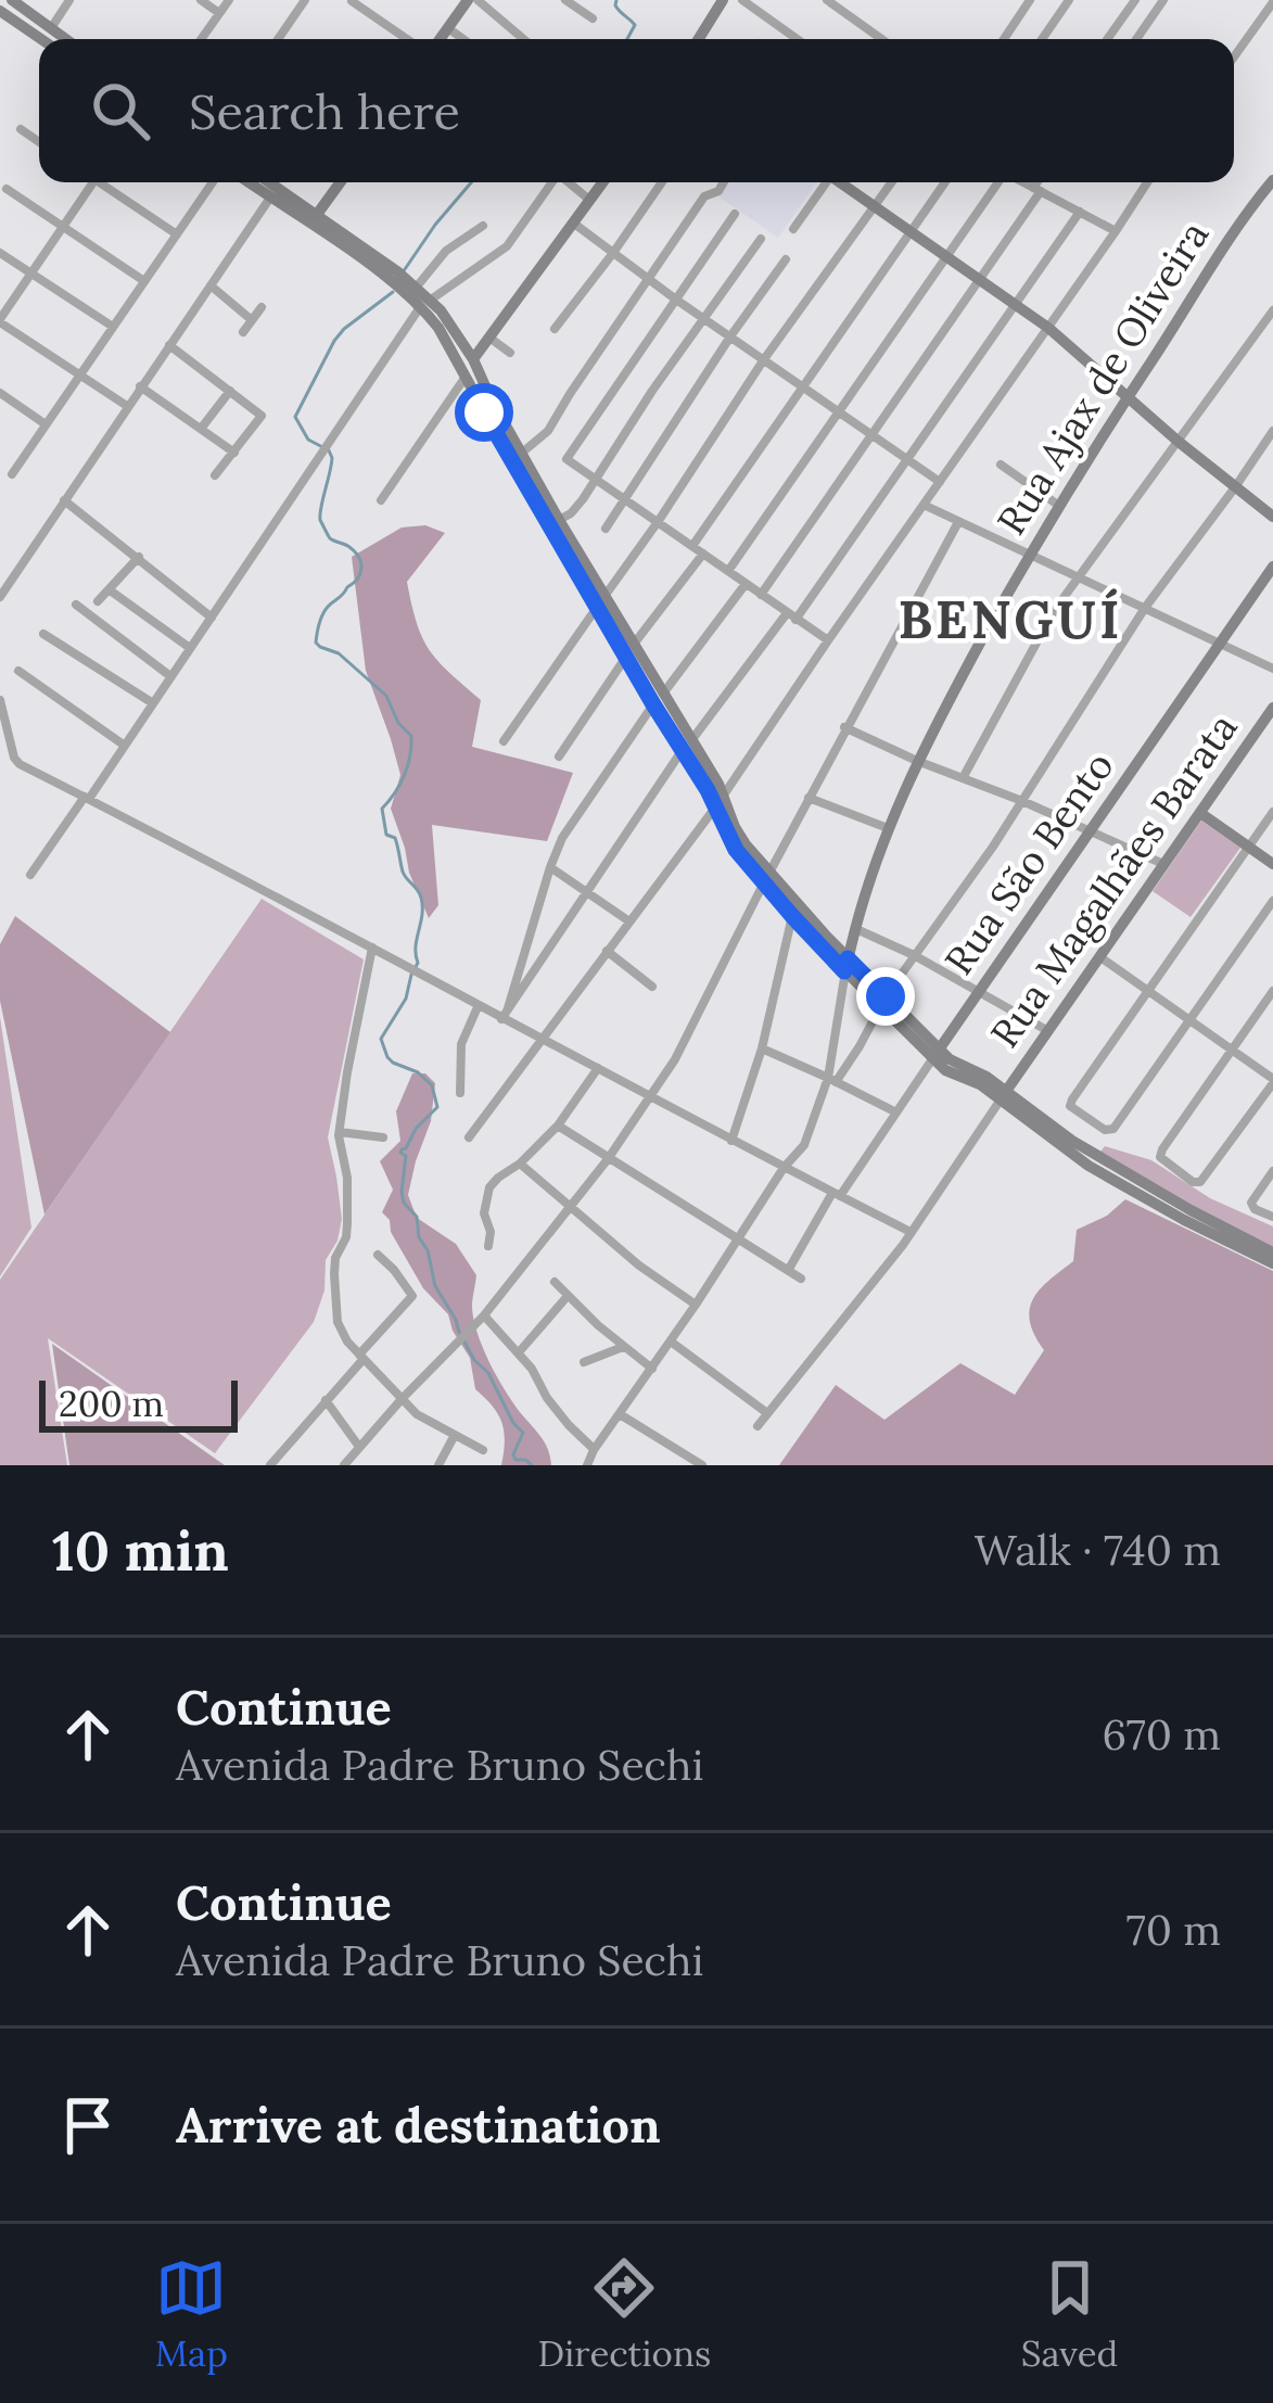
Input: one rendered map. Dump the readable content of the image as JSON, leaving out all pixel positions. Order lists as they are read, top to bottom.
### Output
{
  "streets": {
    "main road": ["Rua Ajax de Oliveira", "Rua São Bento", "Rua Magalhães Barata"]
  },
  "districts": ["BENGUÍ"],
  "scale_bar": "200 m",
  "page": {
    "search": "Search here",
    "scale": "200 m",
    "heading": ["10 min", "Walk · 740 m"],
    "list": [
      ["Continue", "Avenida Padre Bruno Sechi", "670 m"],
      ["Continue", "Avenida Padre Bruno Sechi", "70 m"],
      "Arrive at destination"
    ],
    "nav": ["Map", "Directions", "Saved"]
  }
}
